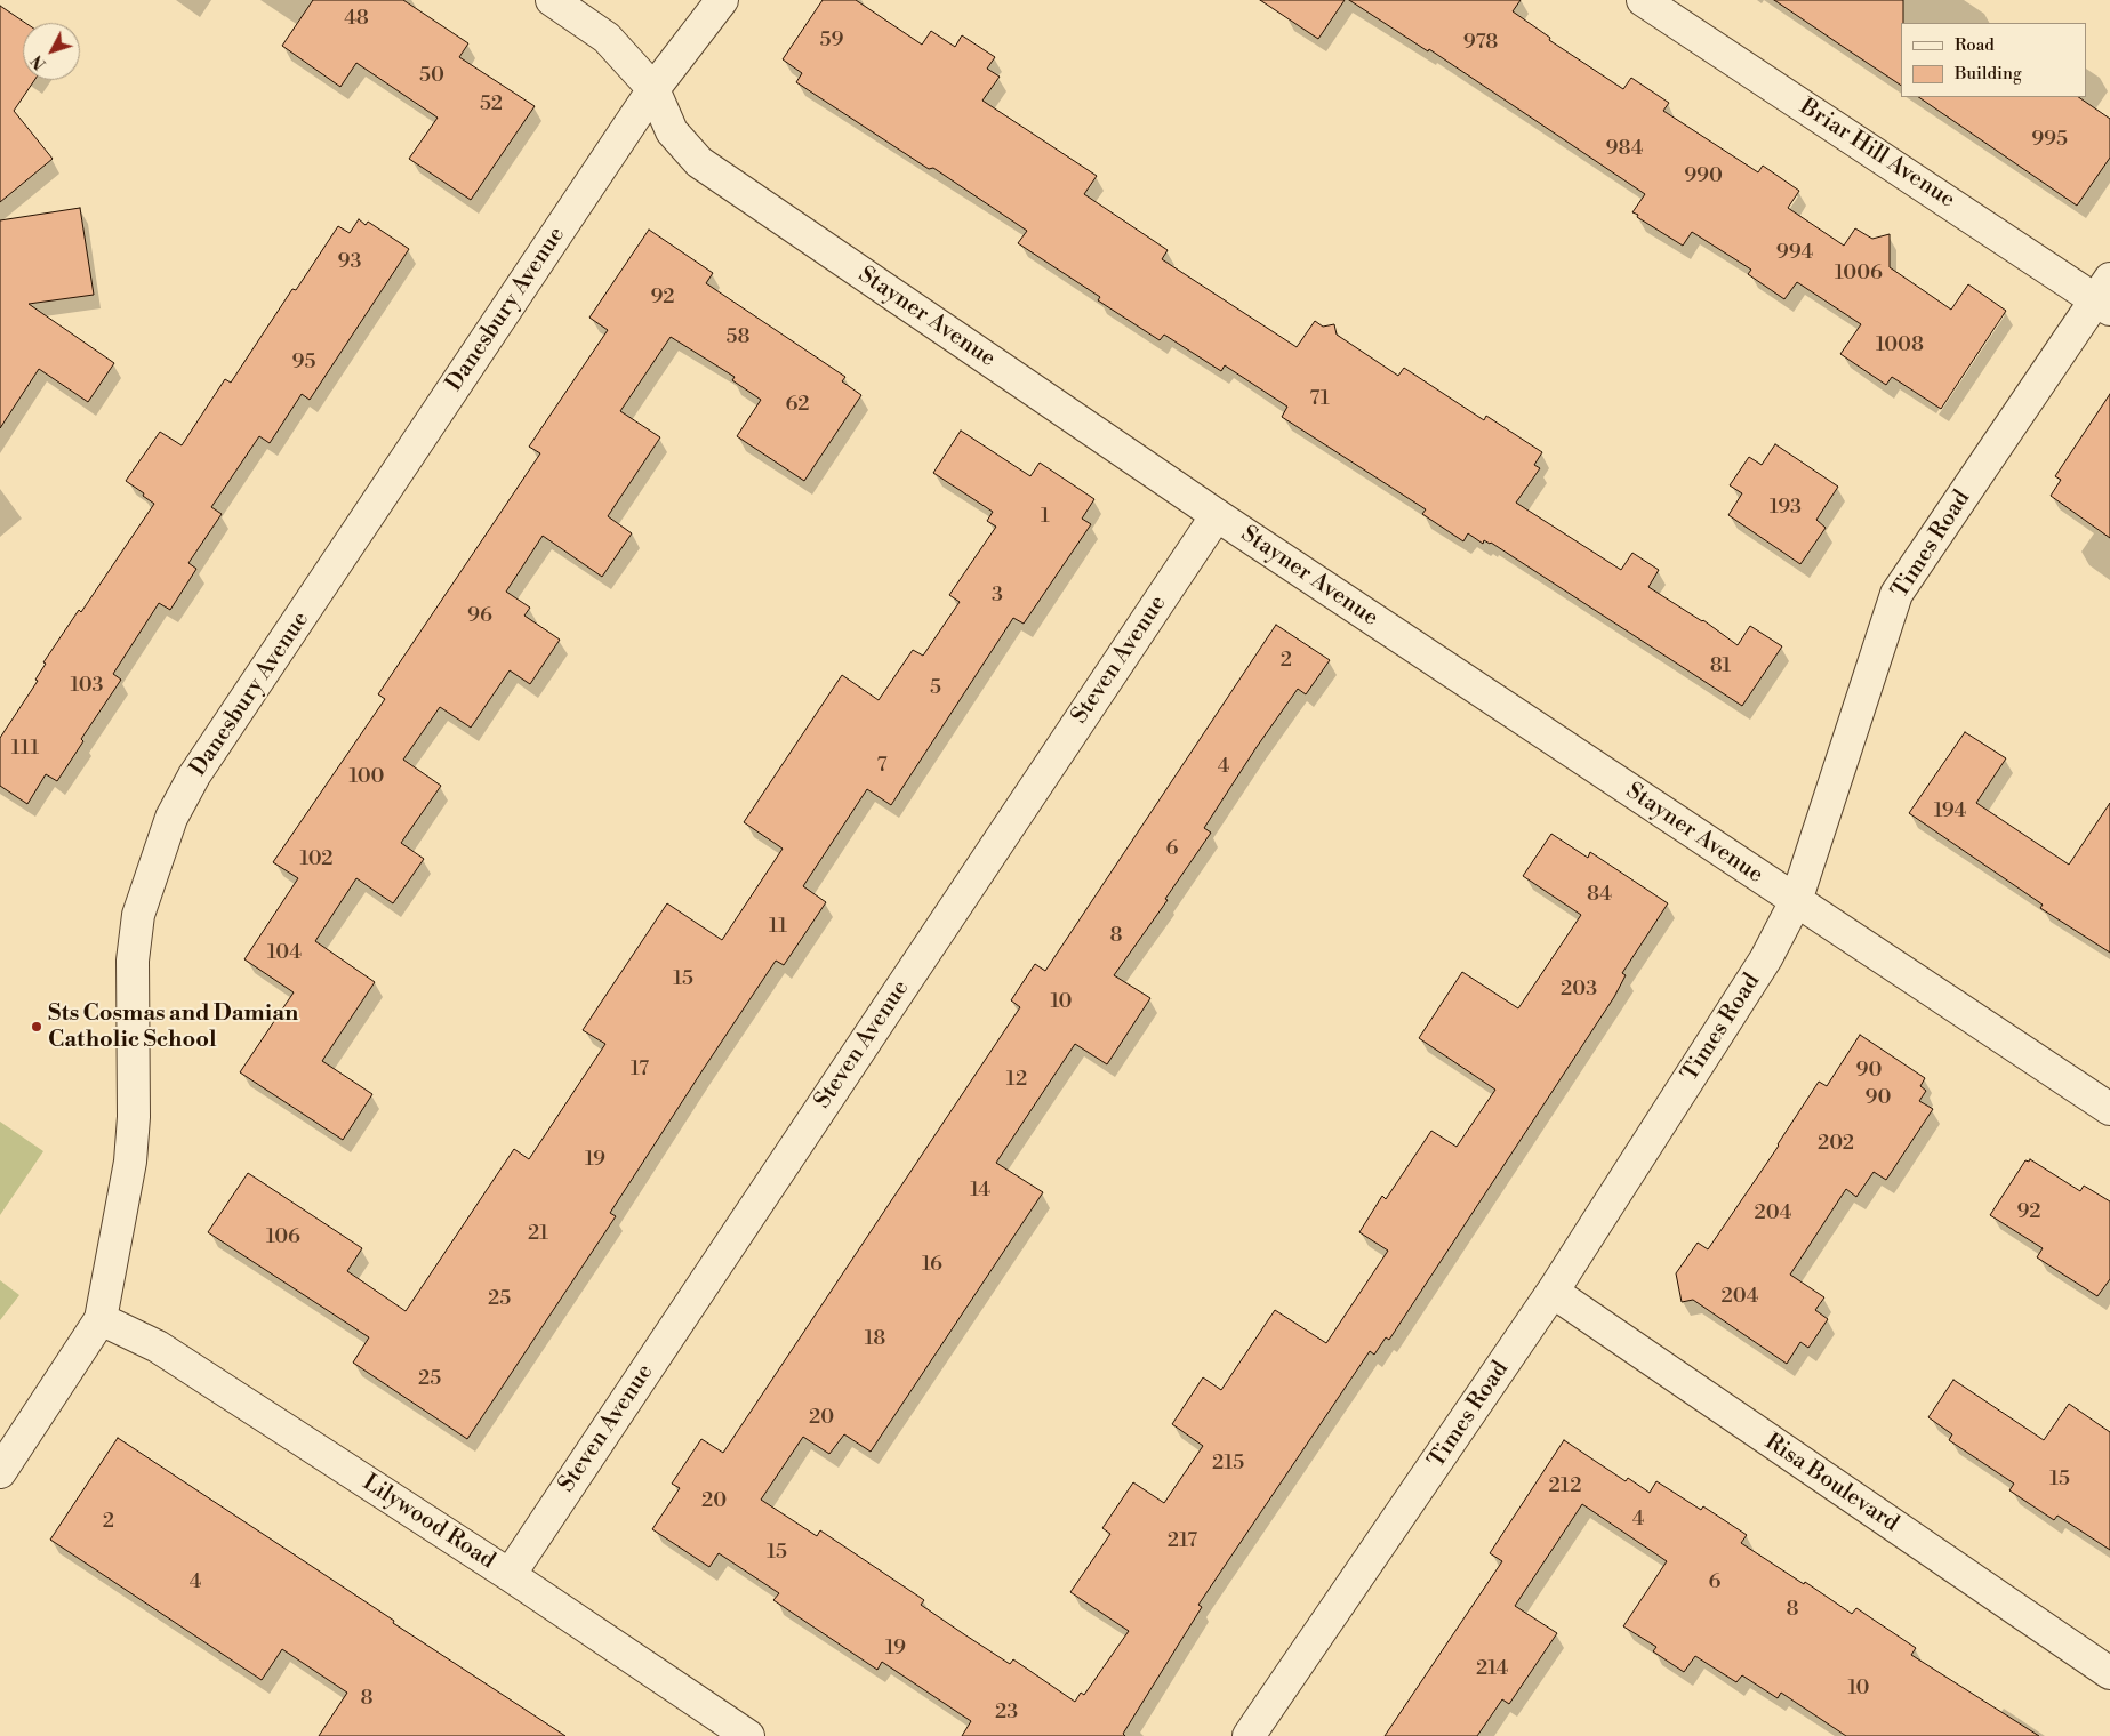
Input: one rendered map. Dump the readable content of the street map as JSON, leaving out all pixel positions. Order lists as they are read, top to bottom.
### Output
{
  "streets": {
    "street": [
      "Briar Hill Avenue",
      "Danesbury Avenue",
      "Stayner Avenue",
      "Times Road",
      "Steven Avenue",
      "Risa Boulevard",
      "Lilywood Road"
    ]
  },
  "crossings": [
    ["Briar Hill Avenue", "Times Road"],
    ["Danesbury Avenue", "Stayner Avenue"],
    ["Danesbury Avenue", "Lilywood Road"],
    ["Stayner Avenue", "Times Road"],
    ["Stayner Avenue", "Steven Avenue"],
    ["Times Road", "Risa Boulevard"],
    ["Steven Avenue", "Lilywood Road"]
  ],
  "places": ["Sts Cosmas and Damian Catholic School"],
  "house_numbers": [
    "48",
    "59",
    "978",
    "50",
    "52",
    "995",
    "984",
    "990",
    "994",
    "93",
    "1006",
    "92",
    "58",
    "1008",
    "95",
    "71",
    "62",
    "193",
    "1",
    "3",
    "96",
    "2",
    "81",
    "103",
    "5",
    "111",
    "7",
    "4",
    "100",
    "194",
    "6",
    "102",
    "84",
    "11",
    "8",
    "104",
    "15",
    "203",
    "10",
    "17",
    "90",
    "12",
    "90",
    "202",
    "19",
    "14",
    "92",
    "204",
    "21",
    "106",
    "16",
    "204",
    "25",
    "18",
    "25",
    "20",
    "215",
    "15",
    "212",
    "20",
    "4",
    "2",
    "217",
    "15",
    "4",
    "6",
    "8",
    "19",
    "214",
    "10",
    "8",
    "23"
  ],
  "legend": ["Road", "Building"],
  "north": "bottom left"
}
